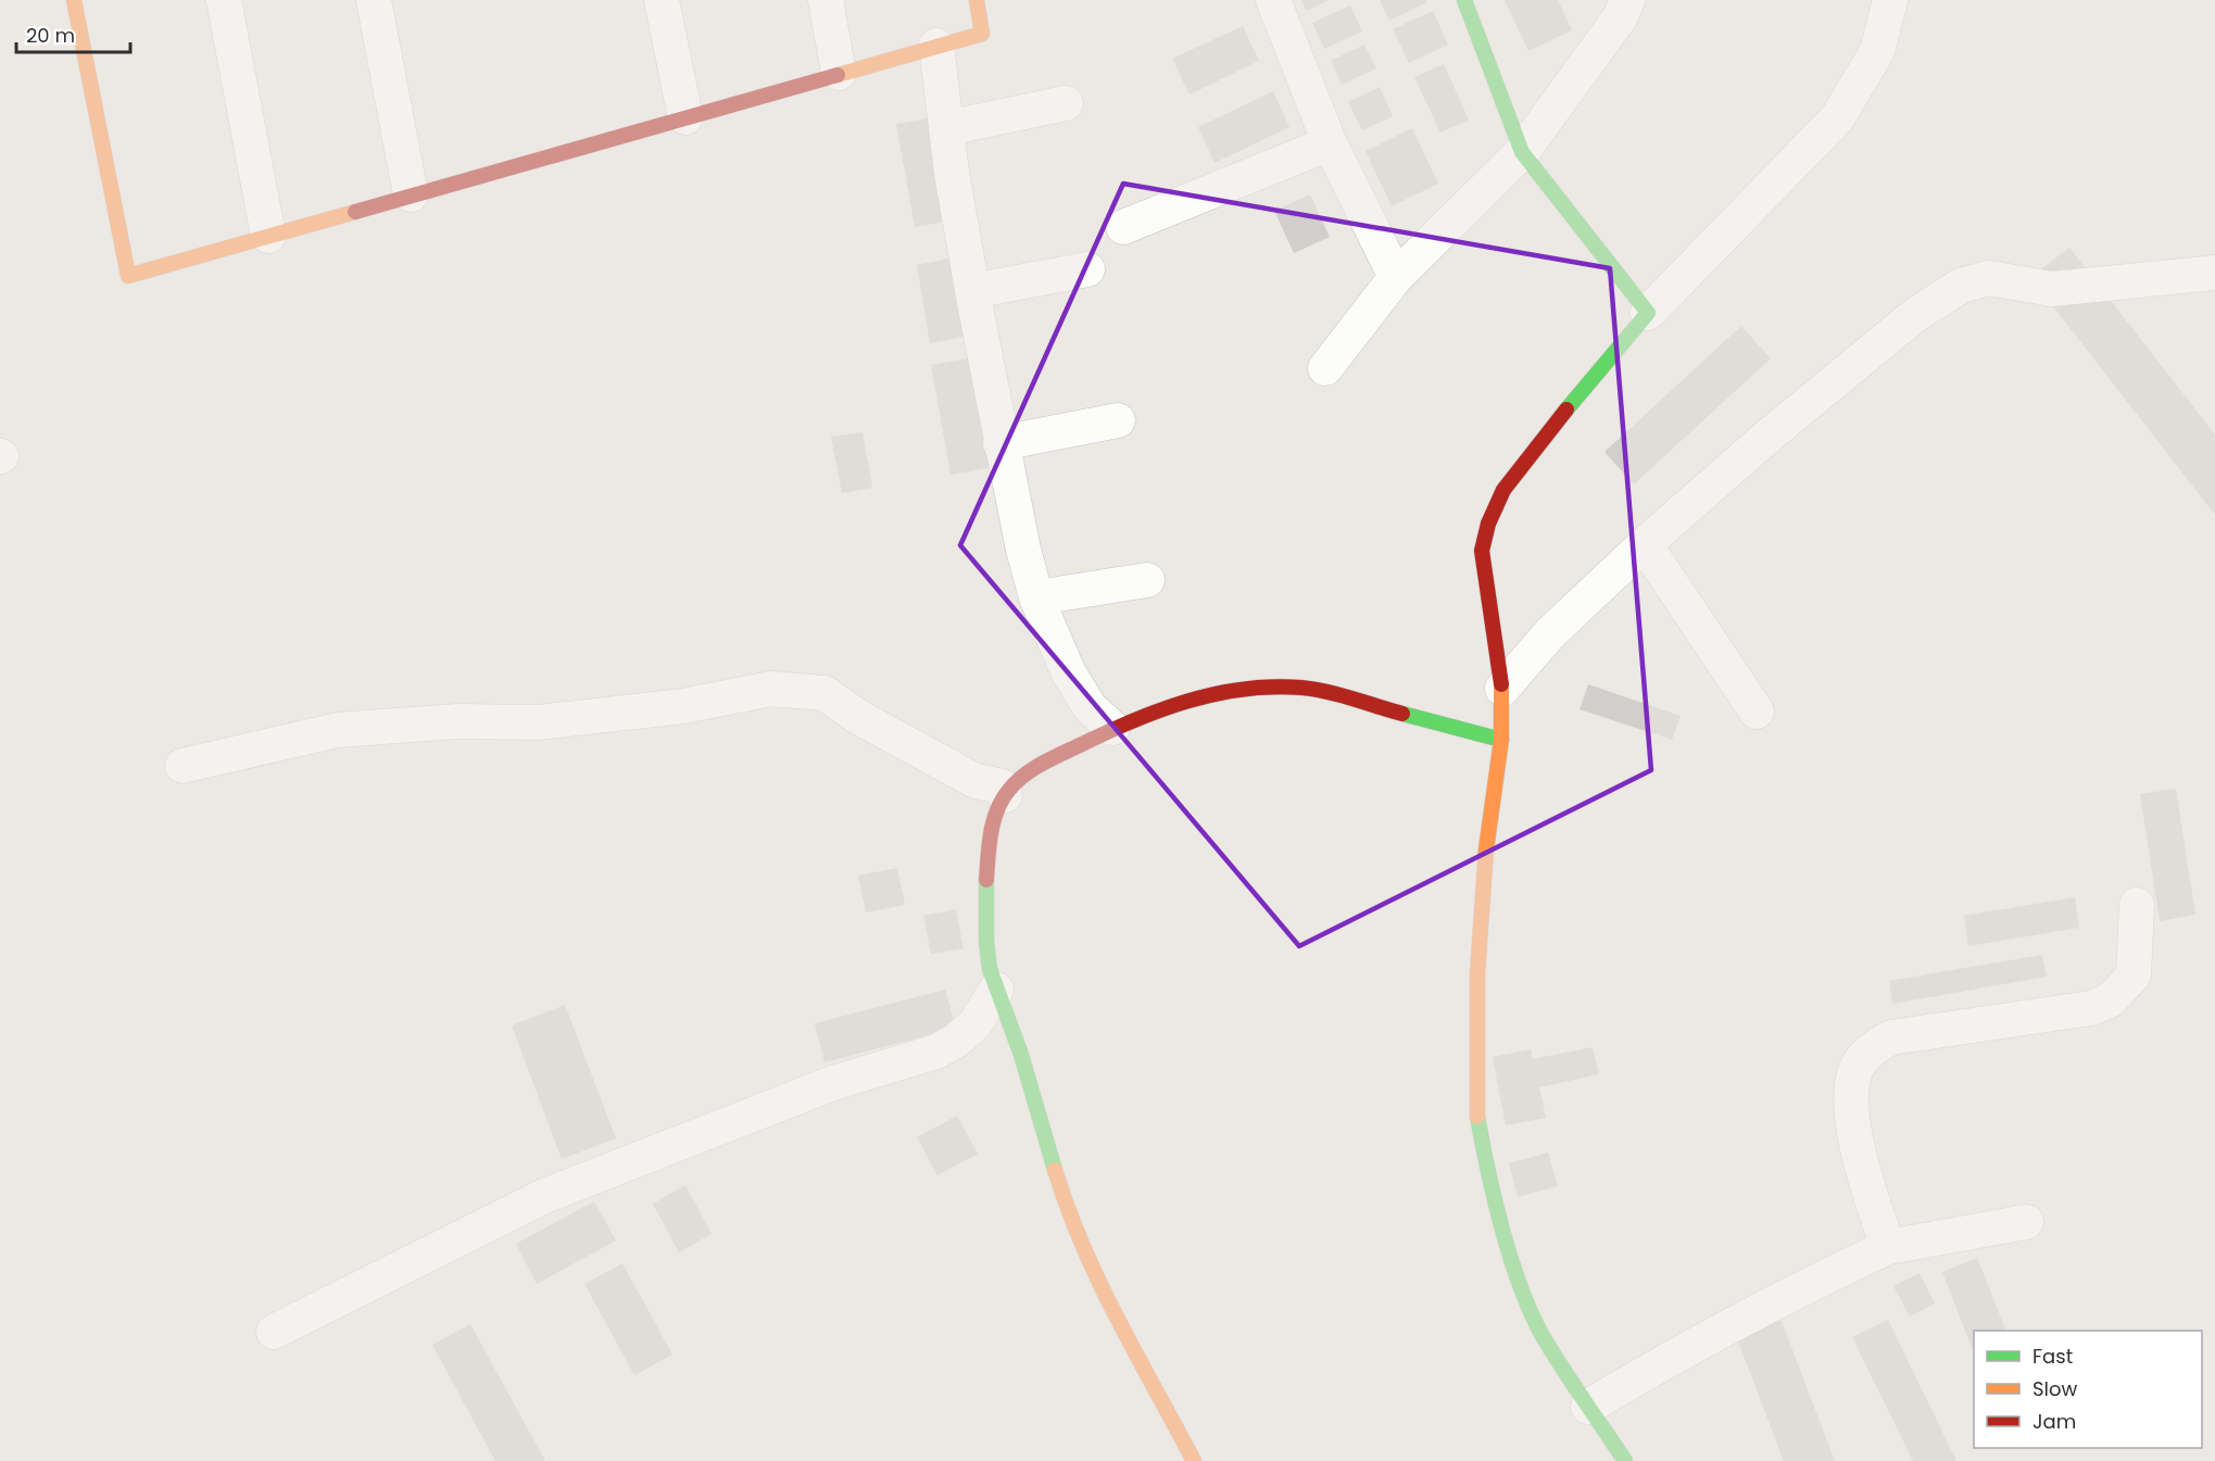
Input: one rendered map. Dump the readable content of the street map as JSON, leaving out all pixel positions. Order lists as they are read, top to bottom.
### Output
{
  "legend": ["Fast", "Slow", "Jam"],
  "scale_bar": "20 m"
}
